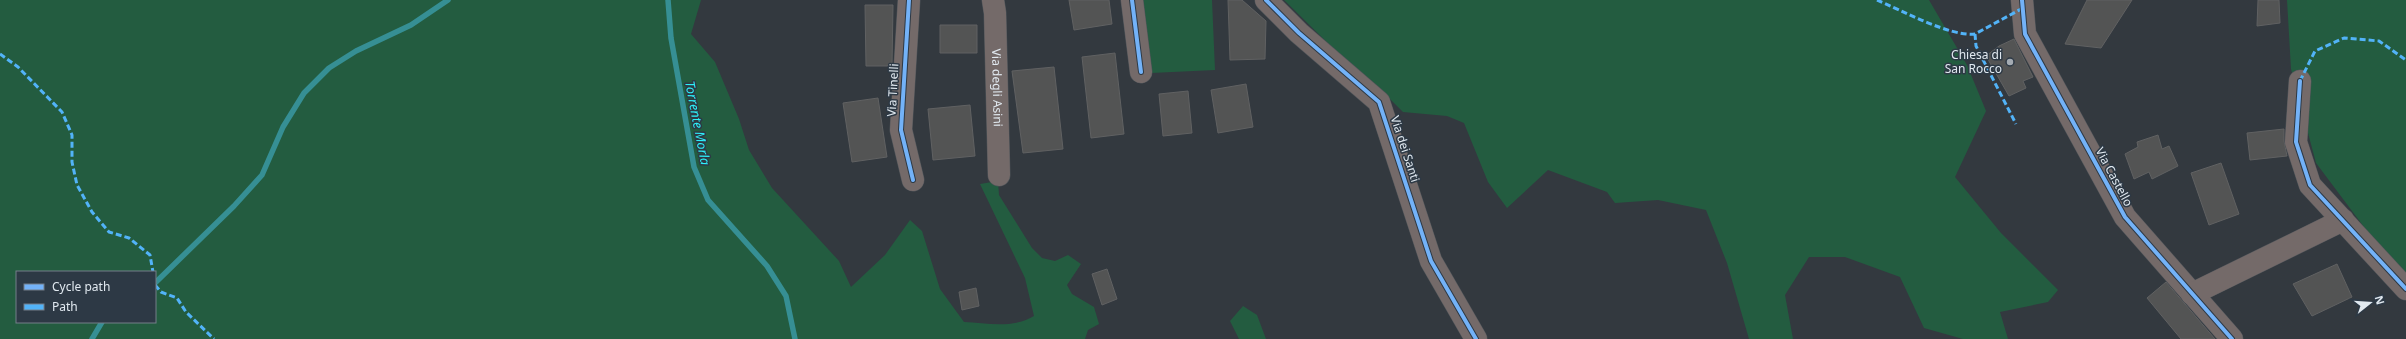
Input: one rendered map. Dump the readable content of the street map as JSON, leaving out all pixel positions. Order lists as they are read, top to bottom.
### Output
{
  "streets": {
    "street": [
      "Via degli Asini",
      "Via Tinelli",
      "Via dei Santi",
      "Via Castello"
    ]
  },
  "water": ["Torrente Morla"],
  "places": ["Chiesa di San Rocco"],
  "legend": ["Cycle path", "Path"],
  "north": "right"
}
